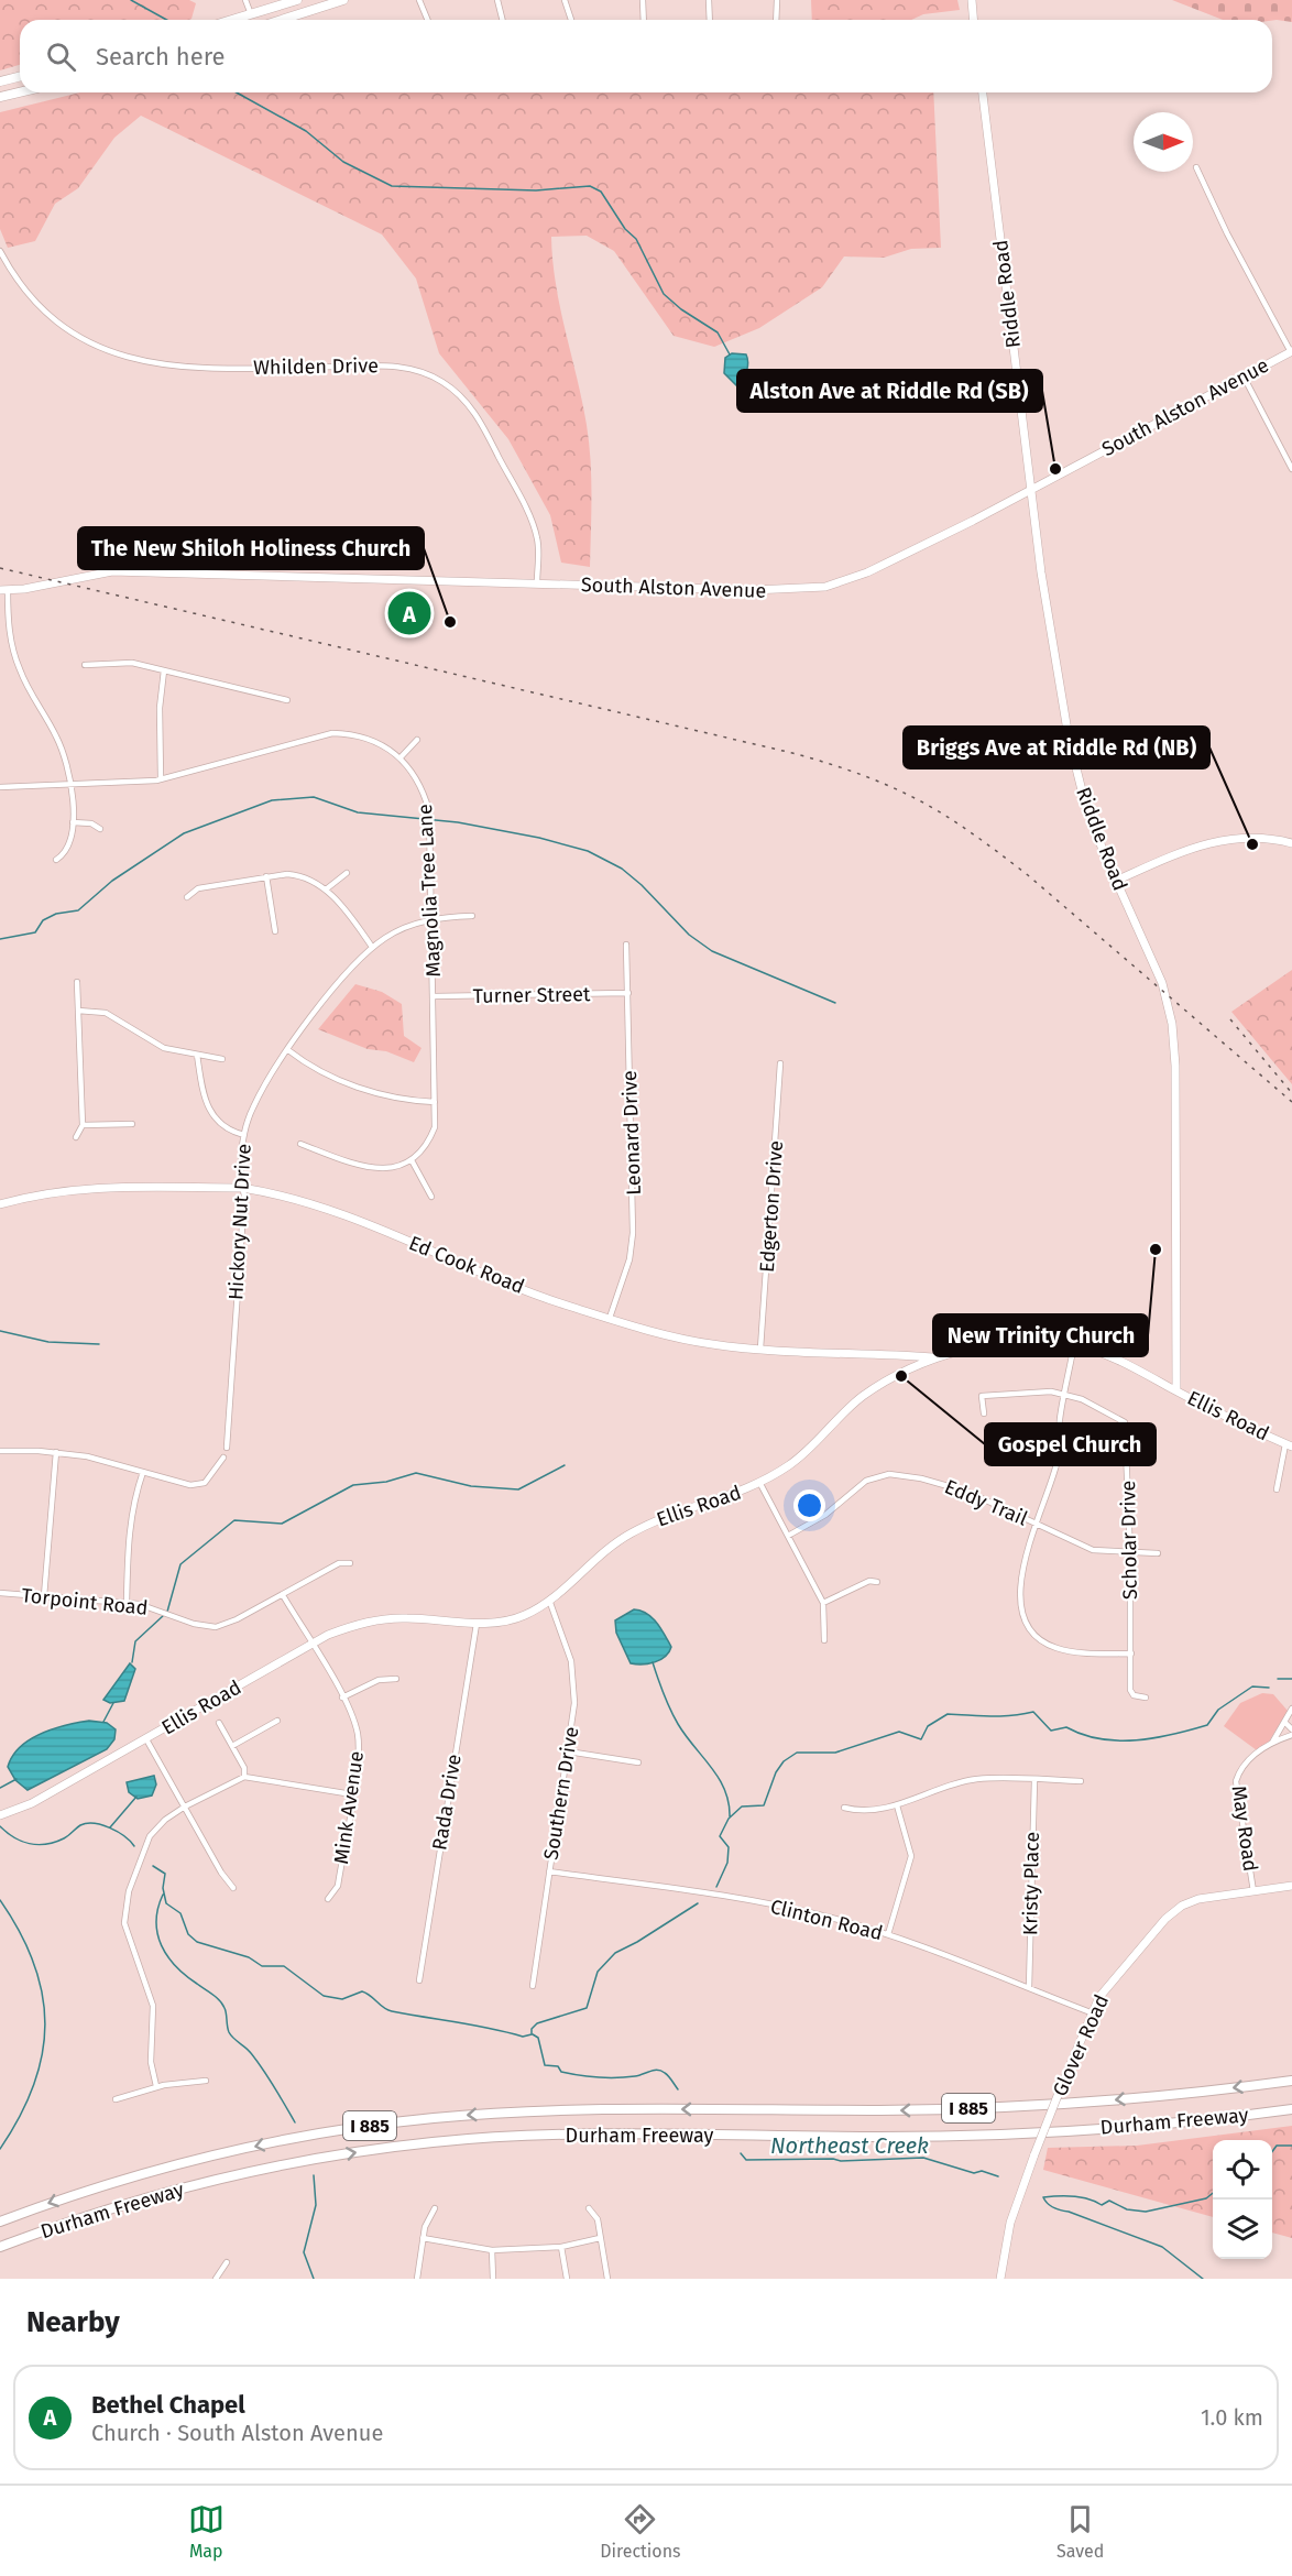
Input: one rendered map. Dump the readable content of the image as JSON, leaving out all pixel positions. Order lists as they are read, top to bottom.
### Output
{
  "streets": {
    "highway": ["I 885", "Durham Freeway"],
    "street": [
      "Riddle Road",
      "Whilden Drive",
      "South Alston Avenue",
      "Magnolia Tree Lane",
      "Turner Street",
      "Leonard Drive",
      "Edgerton Drive",
      "Hickory Nut Drive",
      "Ed Cook Road",
      "Ellis Road",
      "Eddy Trail",
      "Scholar Drive",
      "Torpoint Road",
      "Southern Drive",
      "Rada Drive",
      "Mink Avenue",
      "May Road",
      "Kristy Place",
      "Clinton Road",
      "Glover Road"
    ]
  },
  "crossings": [
    ["Riddle Road", "South Alston Avenue"],
    ["Riddle Road", "Ellis Road"],
    ["Whilden Drive", "South Alston Avenue"],
    ["Magnolia Tree Lane", "Turner Street"],
    ["Magnolia Tree Lane", "Hickory Nut Drive"],
    ["Turner Street", "Leonard Drive"],
    ["Leonard Drive", "Ed Cook Road"],
    ["Edgerton Drive", "Ed Cook Road"],
    ["Hickory Nut Drive", "Ed Cook Road"],
    ["Ed Cook Road", "Ellis Road"],
    ["Ellis Road", "Southern Drive"],
    ["Ellis Road", "Rada Drive"],
    ["Ellis Road", "Mink Avenue"],
    ["Eddy Trail", "Scholar Drive"],
    ["Torpoint Road", "Mink Avenue"],
    ["Southern Drive", "Clinton Road"],
    ["May Road", "Glover Road"],
    ["Kristy Place", "Clinton Road"],
    ["Clinton Road", "Glover Road"]
  ],
  "water": ["Northeast Creek"],
  "places": [
    "Alston Ave at Riddle Rd (SB)",
    "The New Shiloh Holiness Church",
    "Briggs Ave at Riddle Rd (NB)",
    "New Trinity Church",
    "Gospel Church"
  ],
  "north": "right",
  "page": {
    "search": "Search here",
    "pins": "A",
    "heading": "Nearby",
    "list": [
      {
        "mark": "A",
        "name": "Bethel Chapel",
        "note": "Church · South Alston Avenue",
        "value": "1.0 km"
      }
    ],
    "nav": ["Map", "Directions", "Saved"]
  }
}
